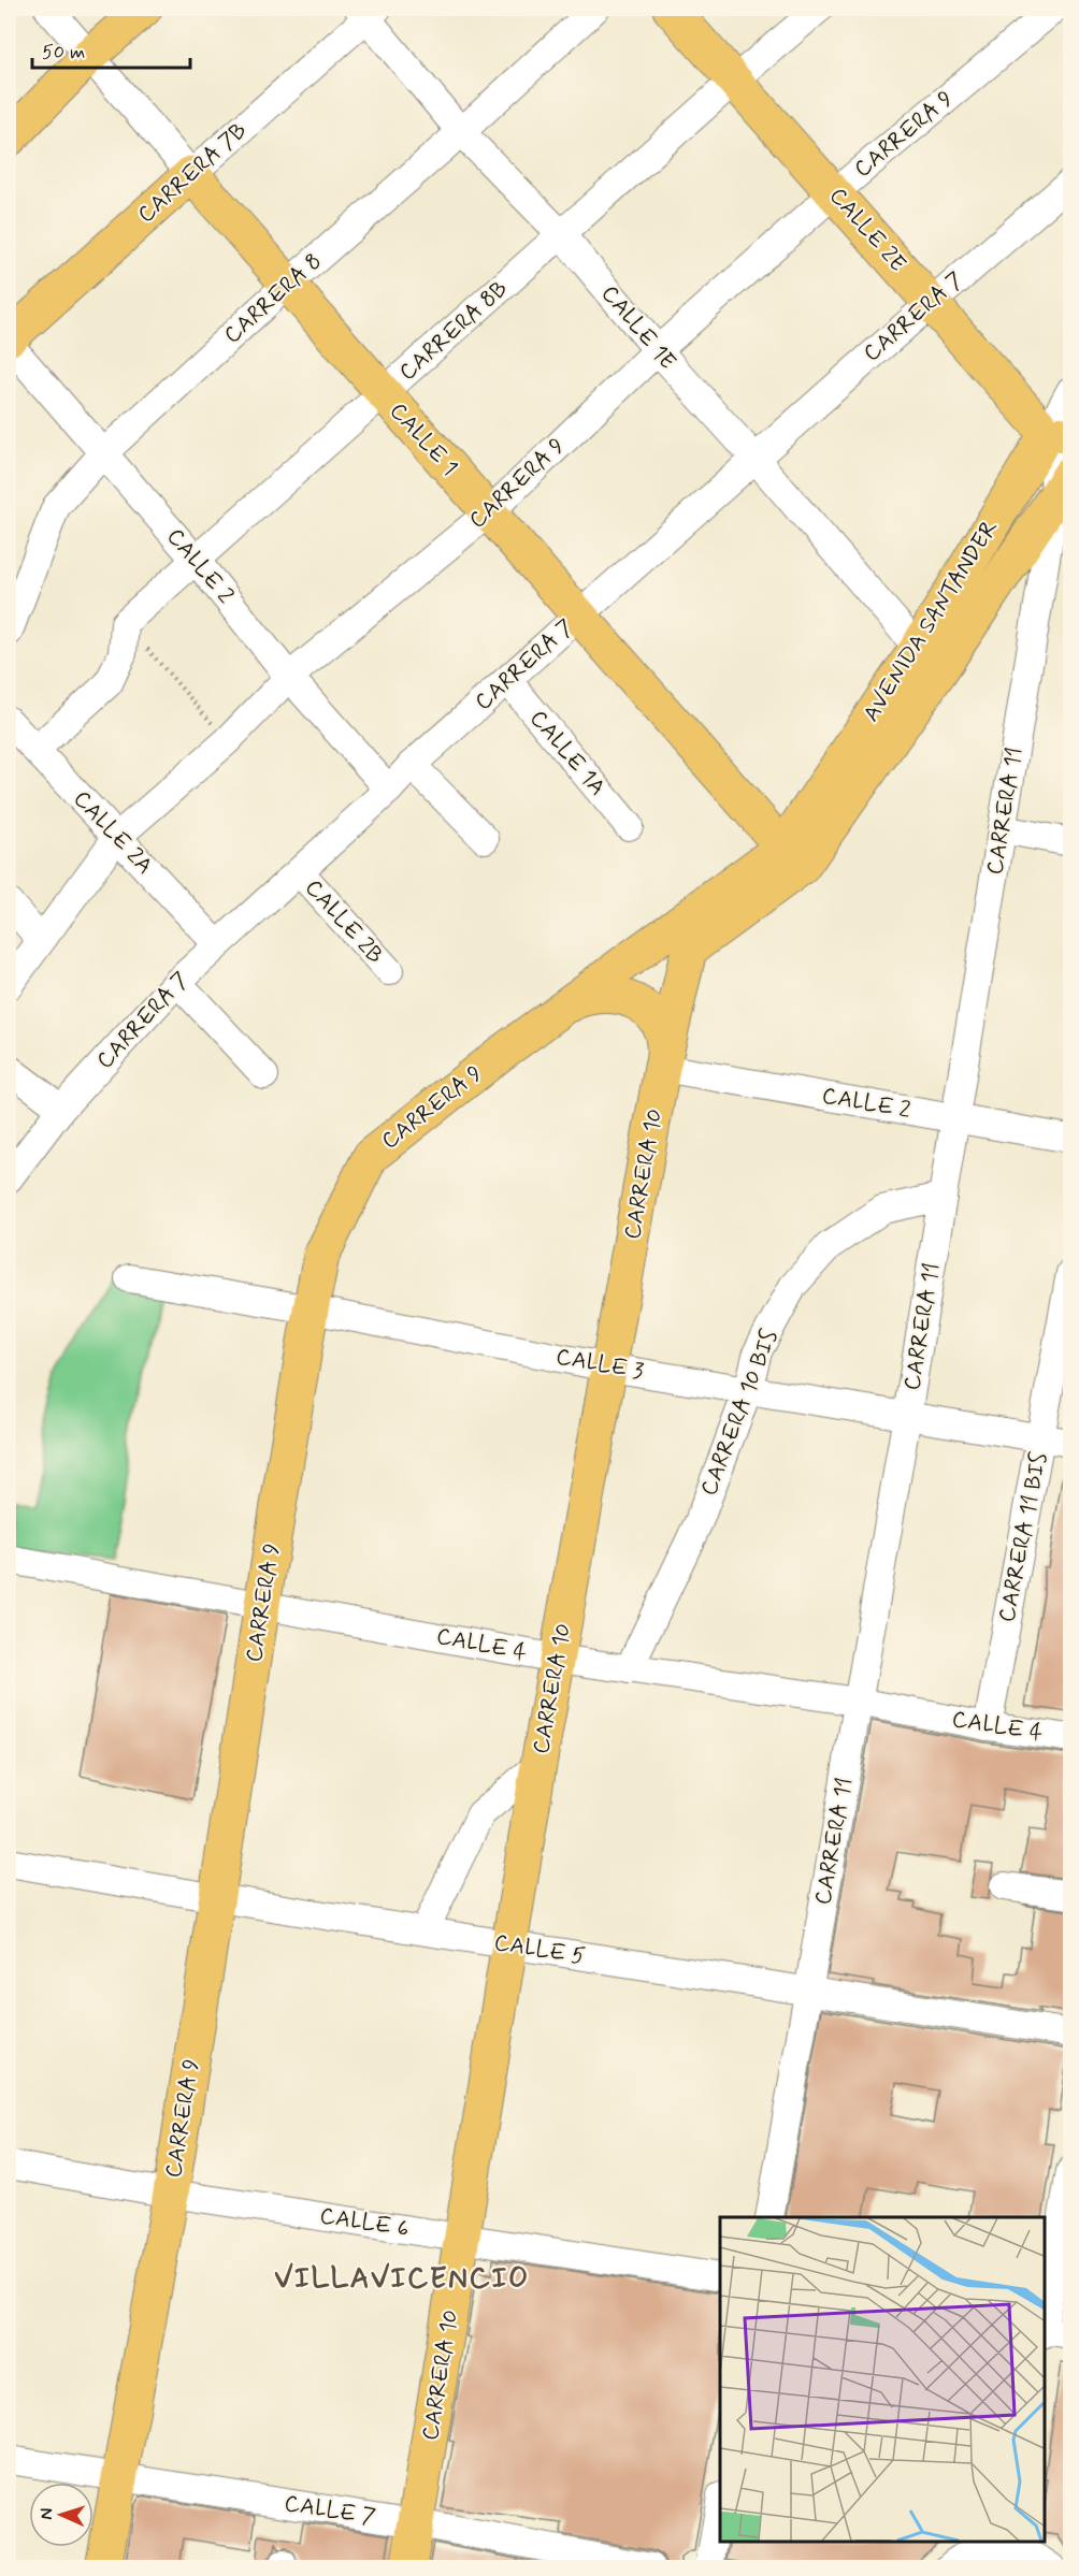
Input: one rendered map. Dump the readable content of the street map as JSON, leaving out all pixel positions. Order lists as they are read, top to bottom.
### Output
{
  "streets": {
    "main road": [
      "CARRERA 9",
      "CARRERA 7B",
      "CALLE 2E",
      "CALLE 1",
      "AVENIDA SANTANDER",
      "CARRERA 10"
    ],
    "street": [
      "CARRERA 8",
      "CARRERA 7",
      "CALLE 1E",
      "CARRERA 8B",
      "CALLE 2",
      "CALLE 1A",
      "CARRERA 11",
      "CALLE 2A",
      "CALLE 2B",
      "CALLE 3",
      "CARRERA 10 BIS",
      "CARRERA 11 BIS",
      "CALLE 4",
      "CALLE 5",
      "CALLE 6",
      "CALLE 7"
    ]
  },
  "crossings": [
    ["CARRERA 9", "CALLE 2E"],
    ["CARRERA 9", "CALLE 1E"],
    ["CARRERA 9", "CALLE 1"],
    ["CARRERA 9", "CALLE 2"],
    ["CARRERA 9", "AVENIDA SANTANDER"],
    ["CARRERA 9", "CALLE 2A"],
    ["CARRERA 9", "CARRERA 10"],
    ["CARRERA 9", "CALLE 3"],
    ["CARRERA 9", "CALLE 4"],
    ["CARRERA 9", "CALLE 5"],
    ["CARRERA 9", "CALLE 6"],
    ["CARRERA 9", "CALLE 7"],
    ["CARRERA 7B", "CALLE 1E"],
    ["CARRERA 7B", "CALLE 1"],
    ["CALLE 2E", "CARRERA 7"],
    ["CALLE 2E", "CARRERA 8B"],
    ["CALLE 2E", "AVENIDA SANTANDER"],
    ["CALLE 2E", "CARRERA 11"],
    ["CARRERA 8", "CALLE 1E"],
    ["CARRERA 8", "CALLE 1"],
    ["CARRERA 8", "CALLE 2"],
    ["CARRERA 7", "CALLE 1E"],
    ["CARRERA 7", "CALLE 1"],
    ["CARRERA 7", "CALLE 2"],
    ["CARRERA 7", "CALLE 1A"],
    ["CARRERA 7", "CALLE 2A"],
    ["CARRERA 7", "CALLE 2B"],
    ["CALLE 1E", "CARRERA 8B"],
    ["CALLE 1E", "AVENIDA SANTANDER"],
    ["CARRERA 8B", "CALLE 1"],
    ["CARRERA 8B", "CALLE 2"],
    ["CALLE 1", "AVENIDA SANTANDER"],
    ["CALLE 1", "CARRERA 10"],
    ["CALLE 2", "CARRERA 11"],
    ["CALLE 2", "CARRERA 10"],
    ["AVENIDA SANTANDER", "CARRERA 11"],
    ["AVENIDA SANTANDER", "CARRERA 10"],
    ["CARRERA 11", "CALLE 3"],
    ["CARRERA 11", "CARRERA 10 BIS"],
    ["CARRERA 11", "CALLE 4"],
    ["CARRERA 11", "CALLE 5"],
    ["CARRERA 10", "CALLE 3"],
    ["CARRERA 10", "CALLE 4"],
    ["CARRERA 10", "CALLE 5"],
    ["CARRERA 10", "CALLE 6"],
    ["CARRERA 10", "CALLE 7"],
    ["CALLE 3", "CARRERA 10 BIS"],
    ["CALLE 3", "CARRERA 11 BIS"],
    ["CARRERA 10 BIS", "CALLE 4"],
    ["CARRERA 11 BIS", "CALLE 4"]
  ],
  "districts": ["VILLAVICENCIO"],
  "scale_bar": "50 m",
  "north": "left"
}
